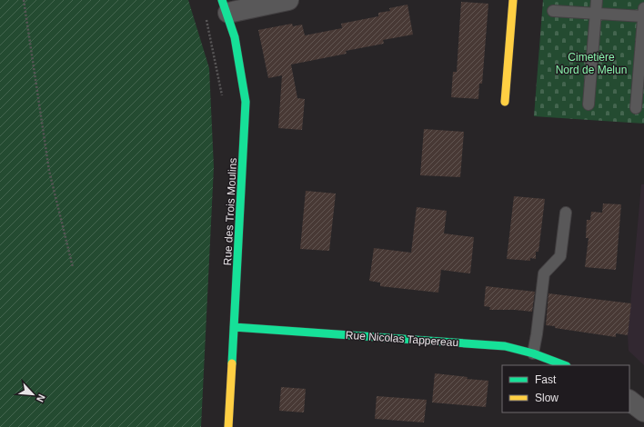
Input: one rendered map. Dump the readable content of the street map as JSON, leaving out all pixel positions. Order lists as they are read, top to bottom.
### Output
{
  "streets": {
    "street": ["Rue des Trois Moulins", "Rue Nicolas Tappereau"]
  },
  "crossings": [
    ["Rue des Trois Moulins", "Rue Nicolas Tappereau"]
  ],
  "parks": ["Cimetière Nord de Melun"],
  "legend": ["Fast", "Slow"],
  "north": "bottom right"
}
